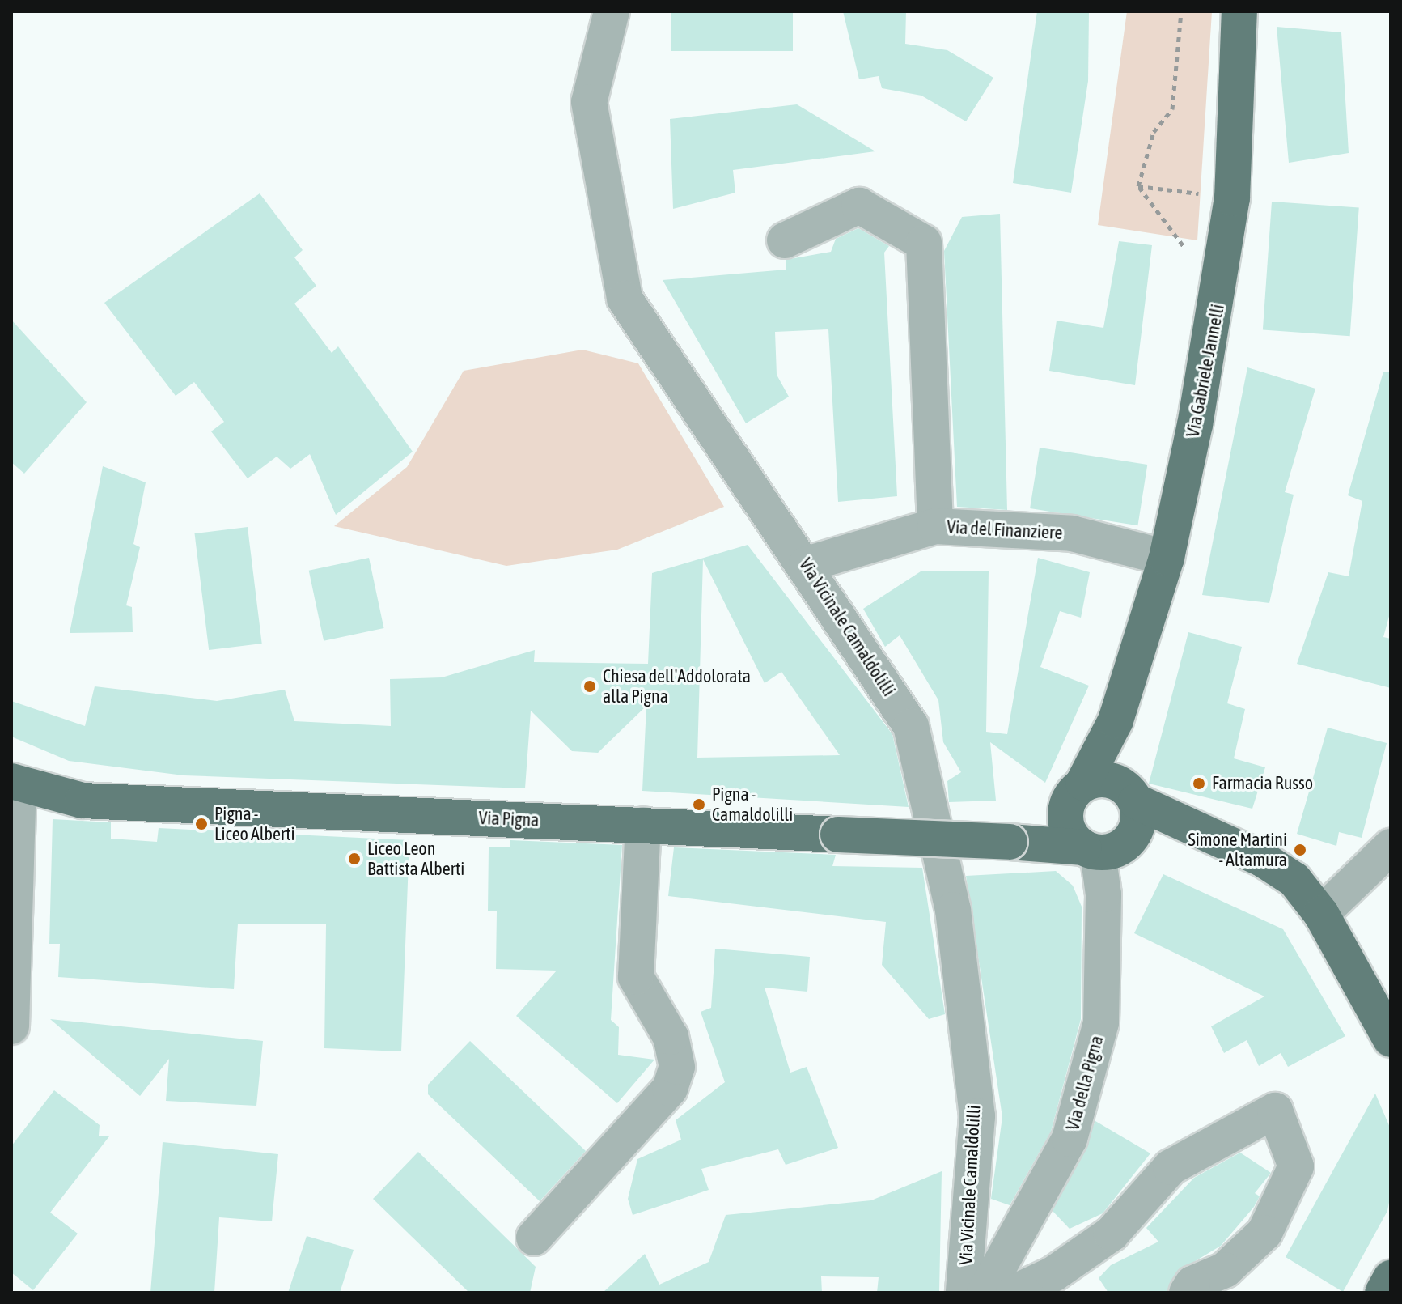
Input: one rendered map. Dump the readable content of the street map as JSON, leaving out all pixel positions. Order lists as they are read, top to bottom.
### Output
{
  "streets": {
    "main road": ["Via Gabriele Jannelli", "Via Pigna"],
    "street": ["Via del Finanziere", "Via Vicinale Camaldolilli", "Via della Pigna"]
  },
  "crossings": [
    ["Via Gabriele Jannelli", "Via del Finanziere"],
    ["Via Gabriele Jannelli", "Via Pigna"],
    ["Via Gabriele Jannelli", "Via della Pigna"],
    ["Via del Finanziere", "Via Vicinale Camaldolilli"],
    ["Via Pigna", "Via della Pigna"]
  ],
  "places": [
    "Chiesa dell'Addolorata alla Pigna",
    "Farmacia Russo",
    "Pigna - Camaldolilli",
    "Pigna - Liceo Alberti",
    "Simone Martini - Altamura",
    "Liceo Leon Battista Alberti"
  ]
}
